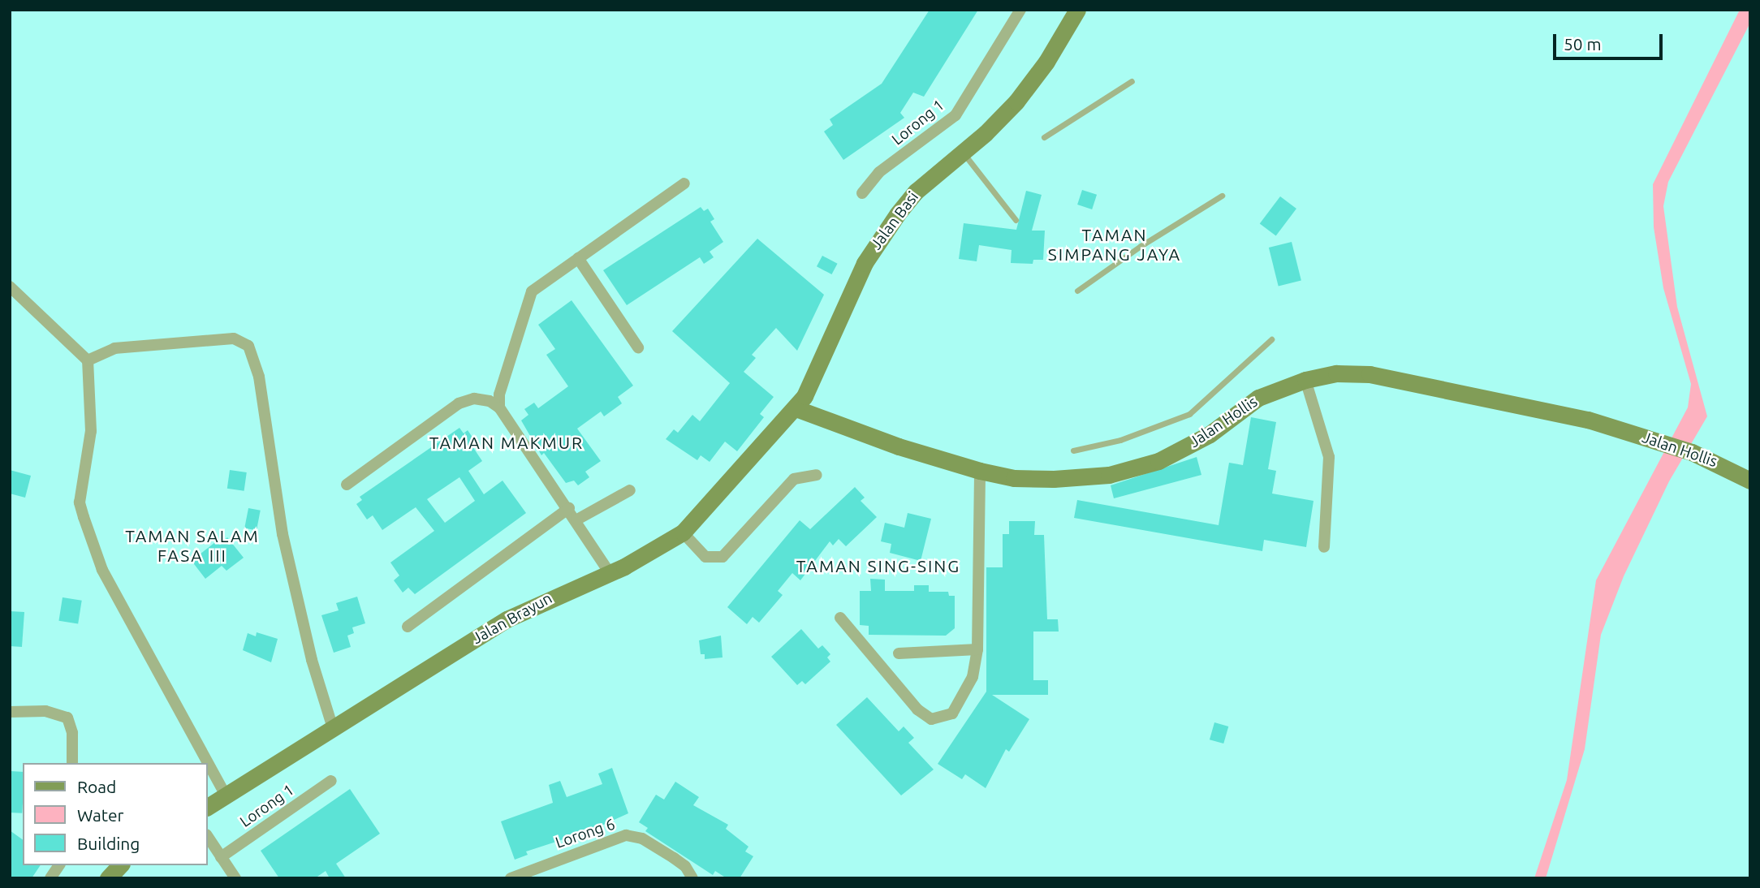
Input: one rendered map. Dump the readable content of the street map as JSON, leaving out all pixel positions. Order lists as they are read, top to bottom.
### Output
{
  "streets": {
    "main road": ["Jalan Basi", "Jalan Hollis", "Jalan Brayun"],
    "street": ["Lorong 1", "Lorong 6"]
  },
  "crossings": [
    ["Jalan Basi", "Jalan Hollis"],
    ["Jalan Basi", "Jalan Brayun"],
    ["Jalan Hollis", "Jalan Brayun"]
  ],
  "districts": [
    "TAMAN SIMPANG JAYA",
    "TAMAN MAKMUR",
    "TAMAN SALAM FASA III",
    "TAMAN SING-SING"
  ],
  "legend": ["Road", "Water", "Building"],
  "scale_bar": "50 m"
}
